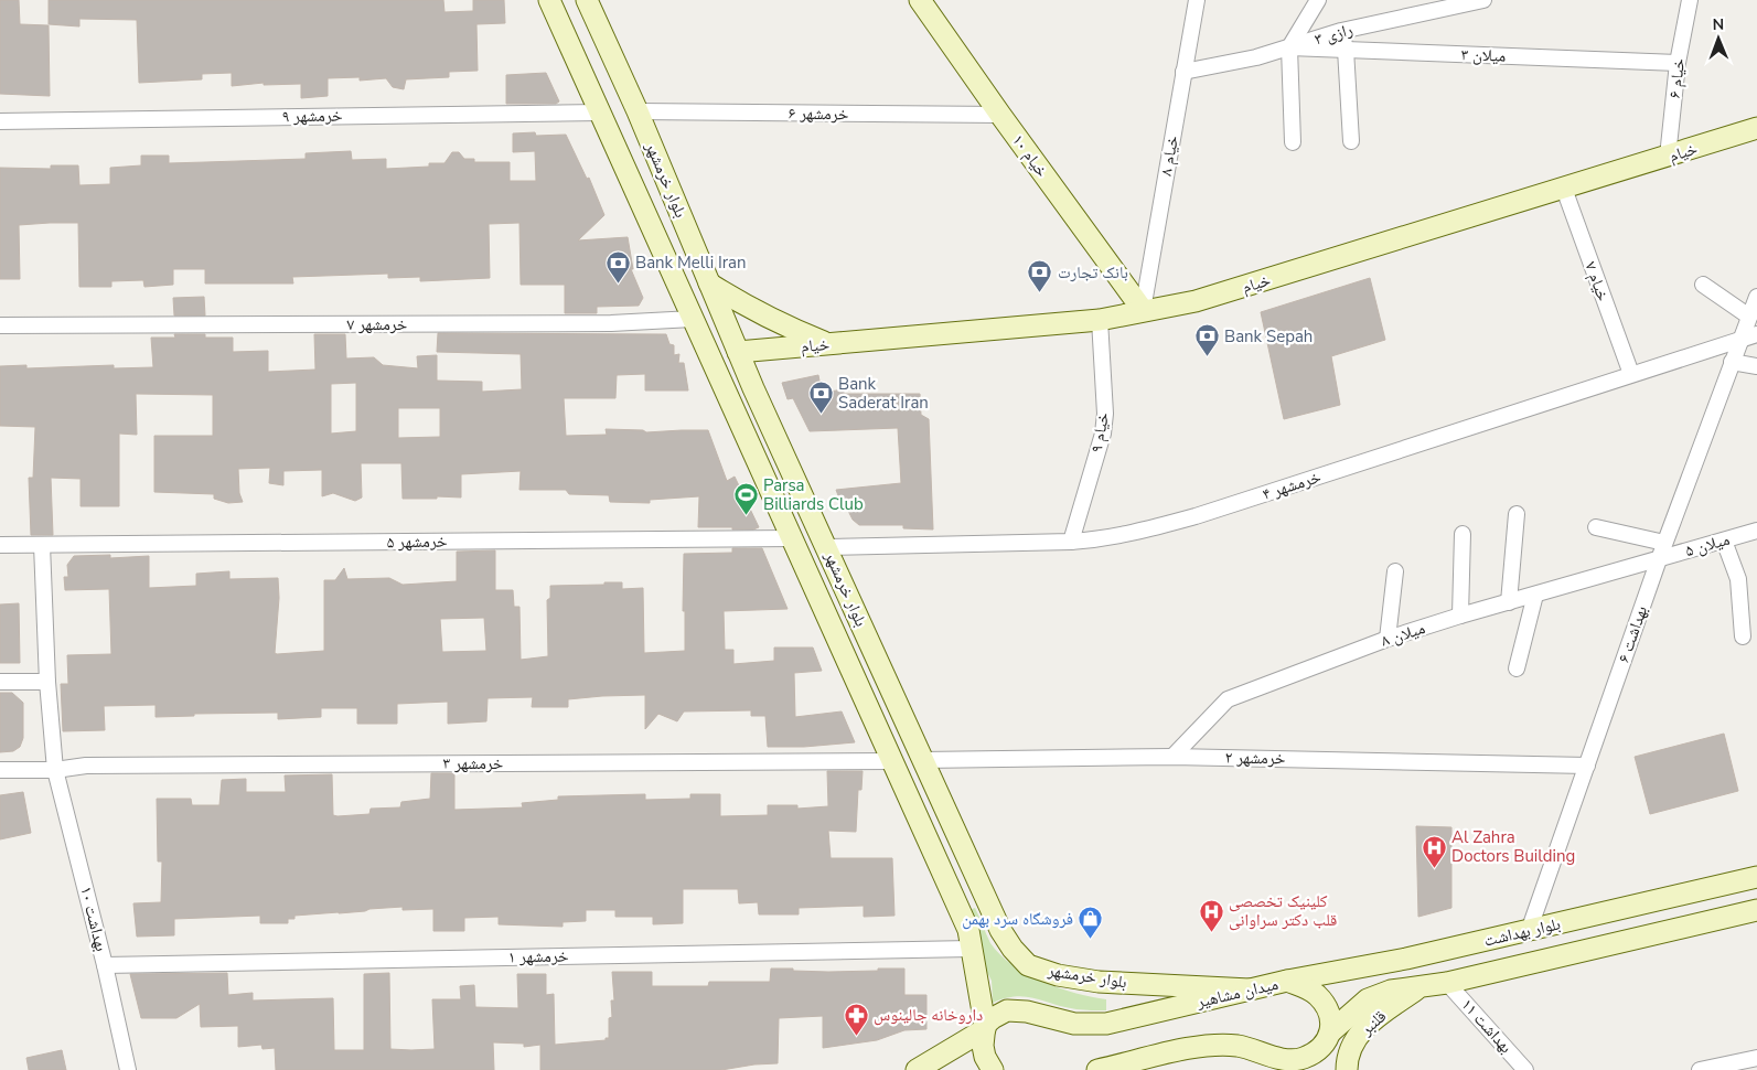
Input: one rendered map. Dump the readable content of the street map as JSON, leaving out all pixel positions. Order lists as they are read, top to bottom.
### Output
{
  "streets": {
    "main road": [
      "خیام",
      "خیام ۱۰",
      "بلوار خرمشهر",
      "بلوار بهداشت",
      "میدان مشاهیر",
      "قلنبر"
    ],
    "street": [
      "رازی ۳",
      "میلان ۳",
      "خیام ۶",
      "خرمشهر ۶",
      "خرمشهر ۹",
      "خیام ۸",
      "خیام ۷",
      "خرمشهر ۷",
      "خیام ۹",
      "خرمشهر ۴",
      "خرمشهر ۵",
      "میلان ۵",
      "میلان ۸",
      "بهداشت ۶",
      "خرمشهر ۲",
      "خرمشهر ۳",
      "بهداشت ۱۰",
      "خرمشهر ۱",
      "بهداشت ۱۱"
    ]
  },
  "crossings": [
    ["رازی ۳", "میلان ۳"],
    ["رازی ۳", "خیام ۸"],
    ["میلان ۳", "خیام ۶"],
    ["خیام ۶", "خیام"],
    ["خرمشهر ۶", "خیام ۱۰"],
    ["خرمشهر ۶", "بلوار خرمشهر"],
    ["خرمشهر ۹", "بلوار خرمشهر"],
    ["خیام", "خیام ۱۰"],
    ["خیام", "خیام ۸"],
    ["خیام", "بلوار خرمشهر"],
    ["خیام", "خیام ۷"],
    ["خیام", "خیام ۹"],
    ["خیام ۱۰", "خیام ۸"],
    ["بلوار خرمشهر", "خرمشهر ۷"],
    ["بلوار خرمشهر", "خرمشهر ۴"],
    ["بلوار خرمشهر", "خرمشهر ۵"],
    ["بلوار خرمشهر", "خرمشهر ۲"],
    ["بلوار خرمشهر", "خرمشهر ۳"],
    ["بلوار خرمشهر", "خرمشهر ۱"],
    ["بلوار خرمشهر", "میدان مشاهیر"],
    ["خیام ۷", "خرمشهر ۴"],
    ["خیام ۹", "خرمشهر ۴"],
    ["خرمشهر ۴", "بهداشت ۶"],
    ["خرمشهر ۵", "بهداشت ۱۰"],
    ["میلان ۵", "میلان ۸"],
    ["میلان ۵", "بهداشت ۶"],
    ["میلان ۸", "بهداشت ۶"],
    ["میلان ۸", "خرمشهر ۲"],
    ["بهداشت ۶", "خرمشهر ۲"],
    ["بهداشت ۶", "بلوار بهداشت"],
    ["خرمشهر ۳", "بهداشت ۱۰"],
    ["بهداشت ۱۰", "خرمشهر ۱"],
    ["بلوار بهداشت", "میدان مشاهیر"],
    ["بلوار بهداشت", "قلنبر"],
    ["بلوار بهداشت", "بهداشت ۱۱"]
  ],
  "places": {
    "bank": [
      "Bank Melli Iran",
      "بانک تجارت",
      "Bank Sepah",
      "Bank Saderat Iran"
    ],
    "sports": ["Parsa Billiards Club"],
    "hospital": ["Al Zahra Doctors Building", "کلینیک تخصصی قلب دکتر سراوانی"],
    "shop": ["فروشگاه سرد بهمن"],
    "pharmacy": ["داروخانه جالینوس"]
  },
  "north": "top"
}
